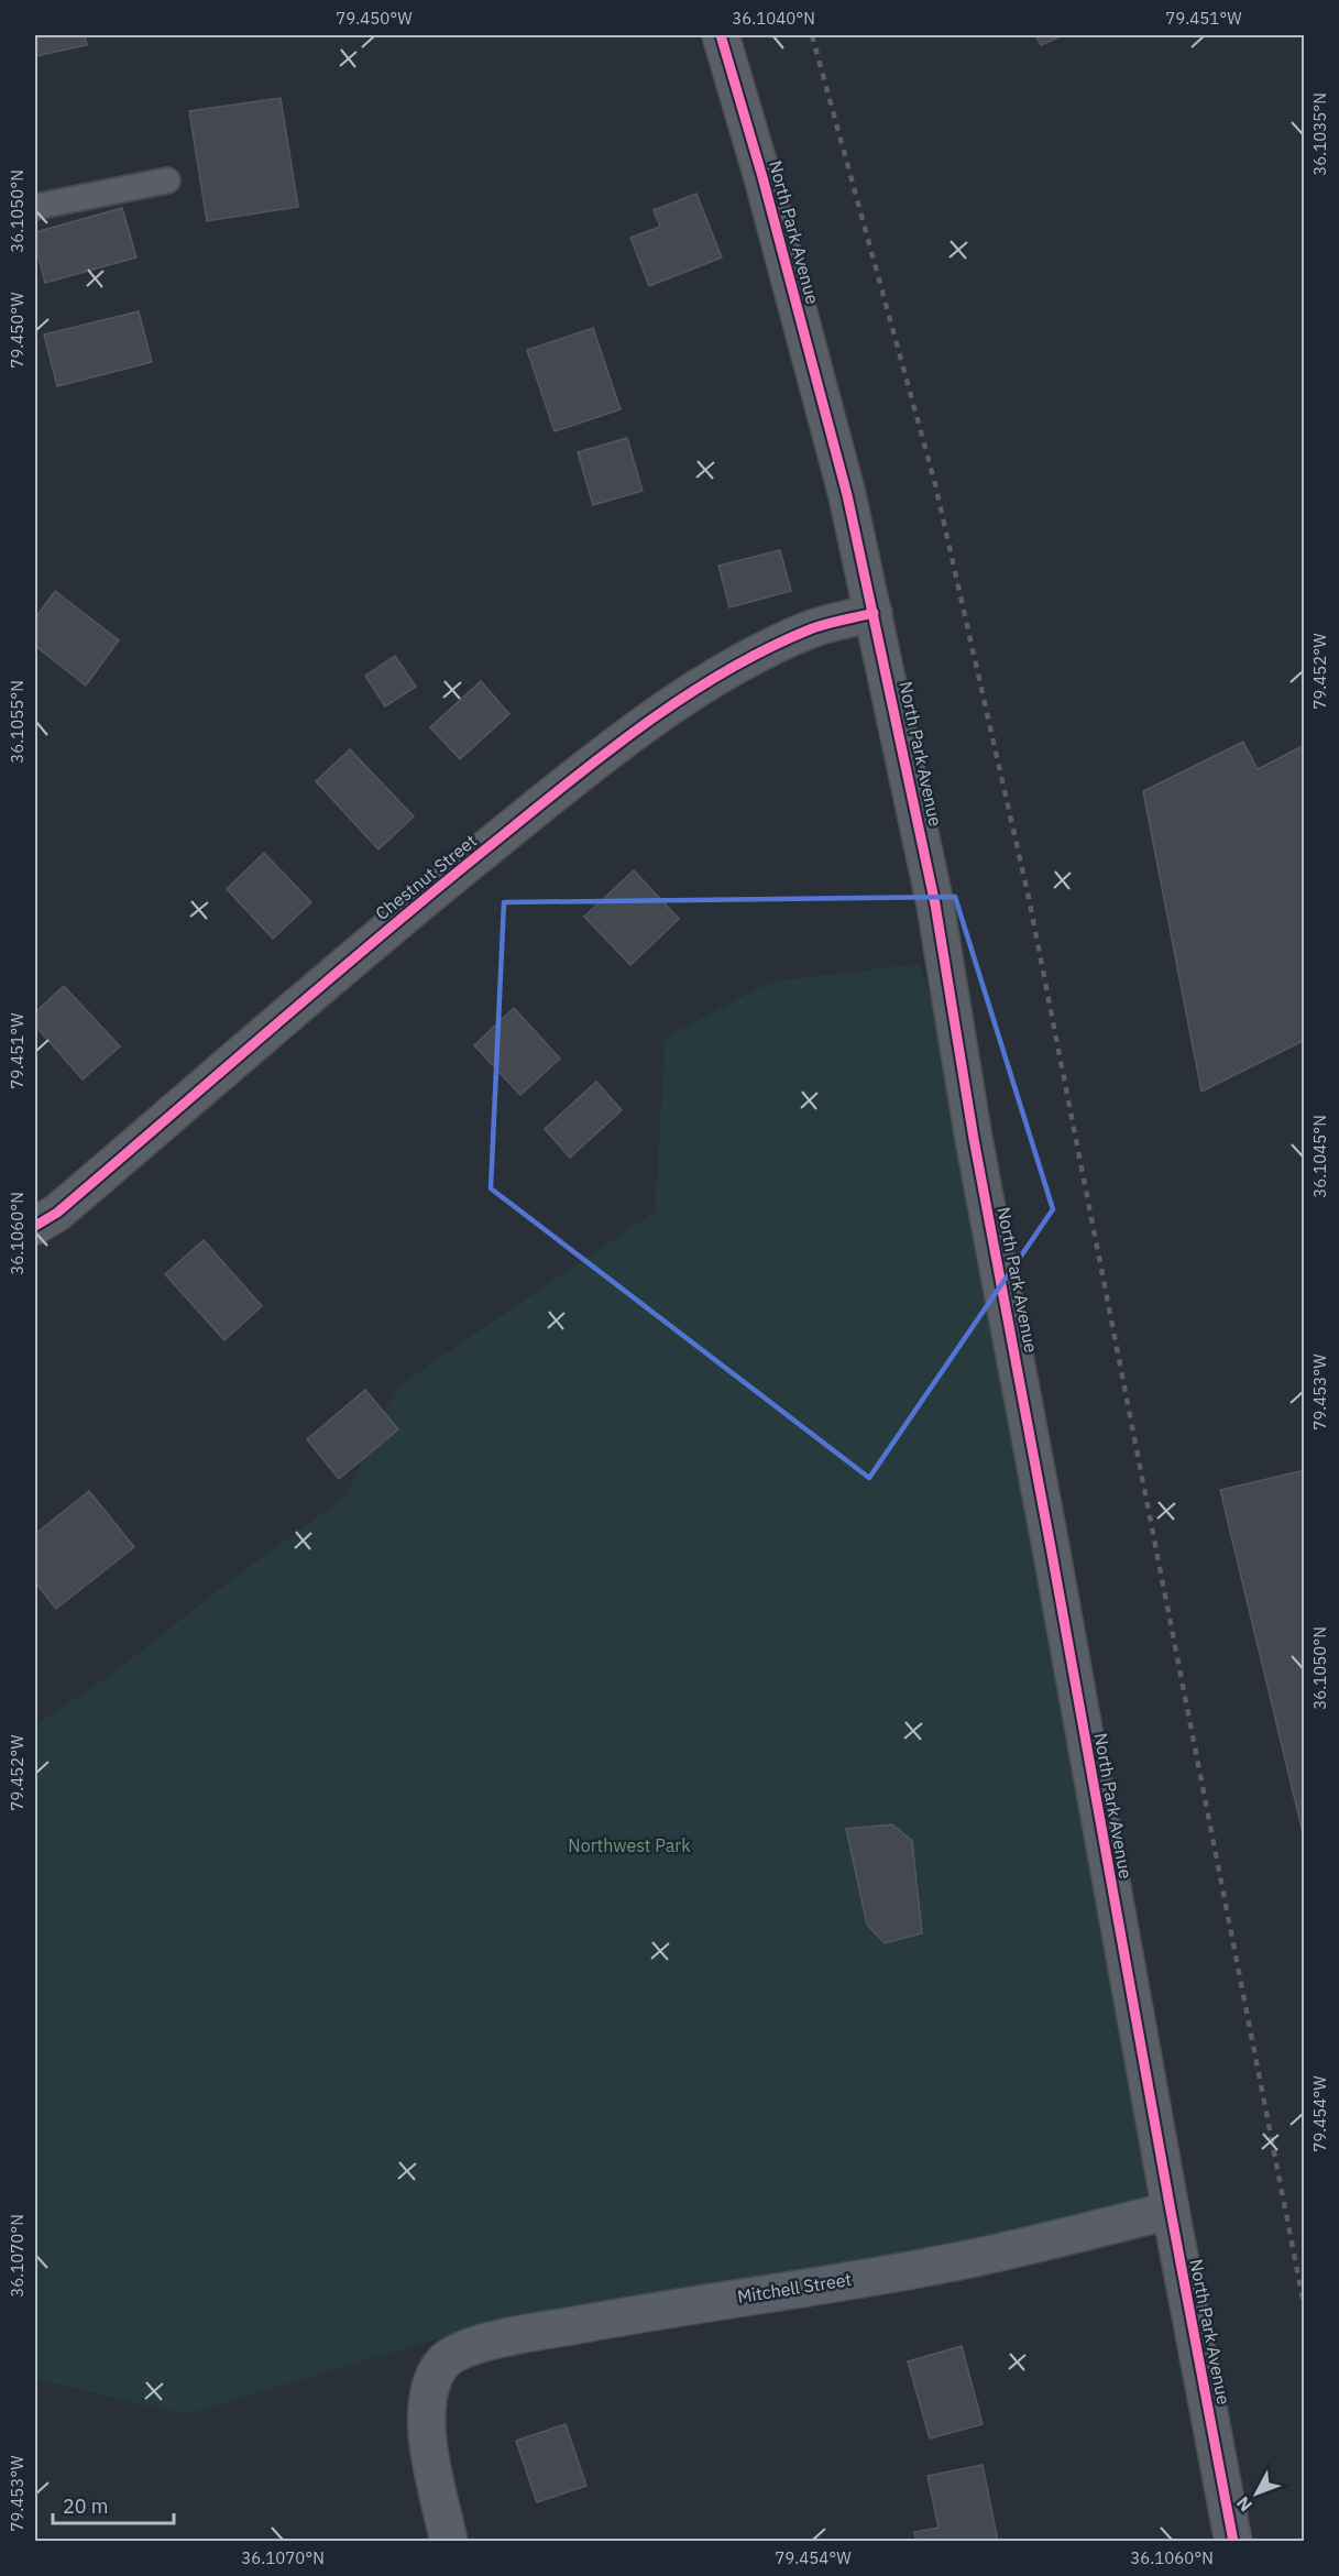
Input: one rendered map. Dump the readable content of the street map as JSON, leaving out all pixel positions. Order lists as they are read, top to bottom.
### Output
{
  "streets": {
    "street": ["North Park Avenue", "Chestnut Street", "Mitchell Street"]
  },
  "crossings": [
    ["North Park Avenue", "Chestnut Street"],
    ["North Park Avenue", "Mitchell Street"]
  ],
  "parks": ["Northwest Park"],
  "scale_bar": "20 m",
  "north": "bottom left",
  "coordinates": [
    "79.450°W",
    "36.1040°N",
    "79.451°W",
    "36.1035°N",
    "36.1050°N",
    "79.452°W",
    "36.1055°N",
    "36.1045°N",
    "36.1060°N",
    "79.453°W",
    "79.454°W",
    "36.1070°N"
  ]
}
